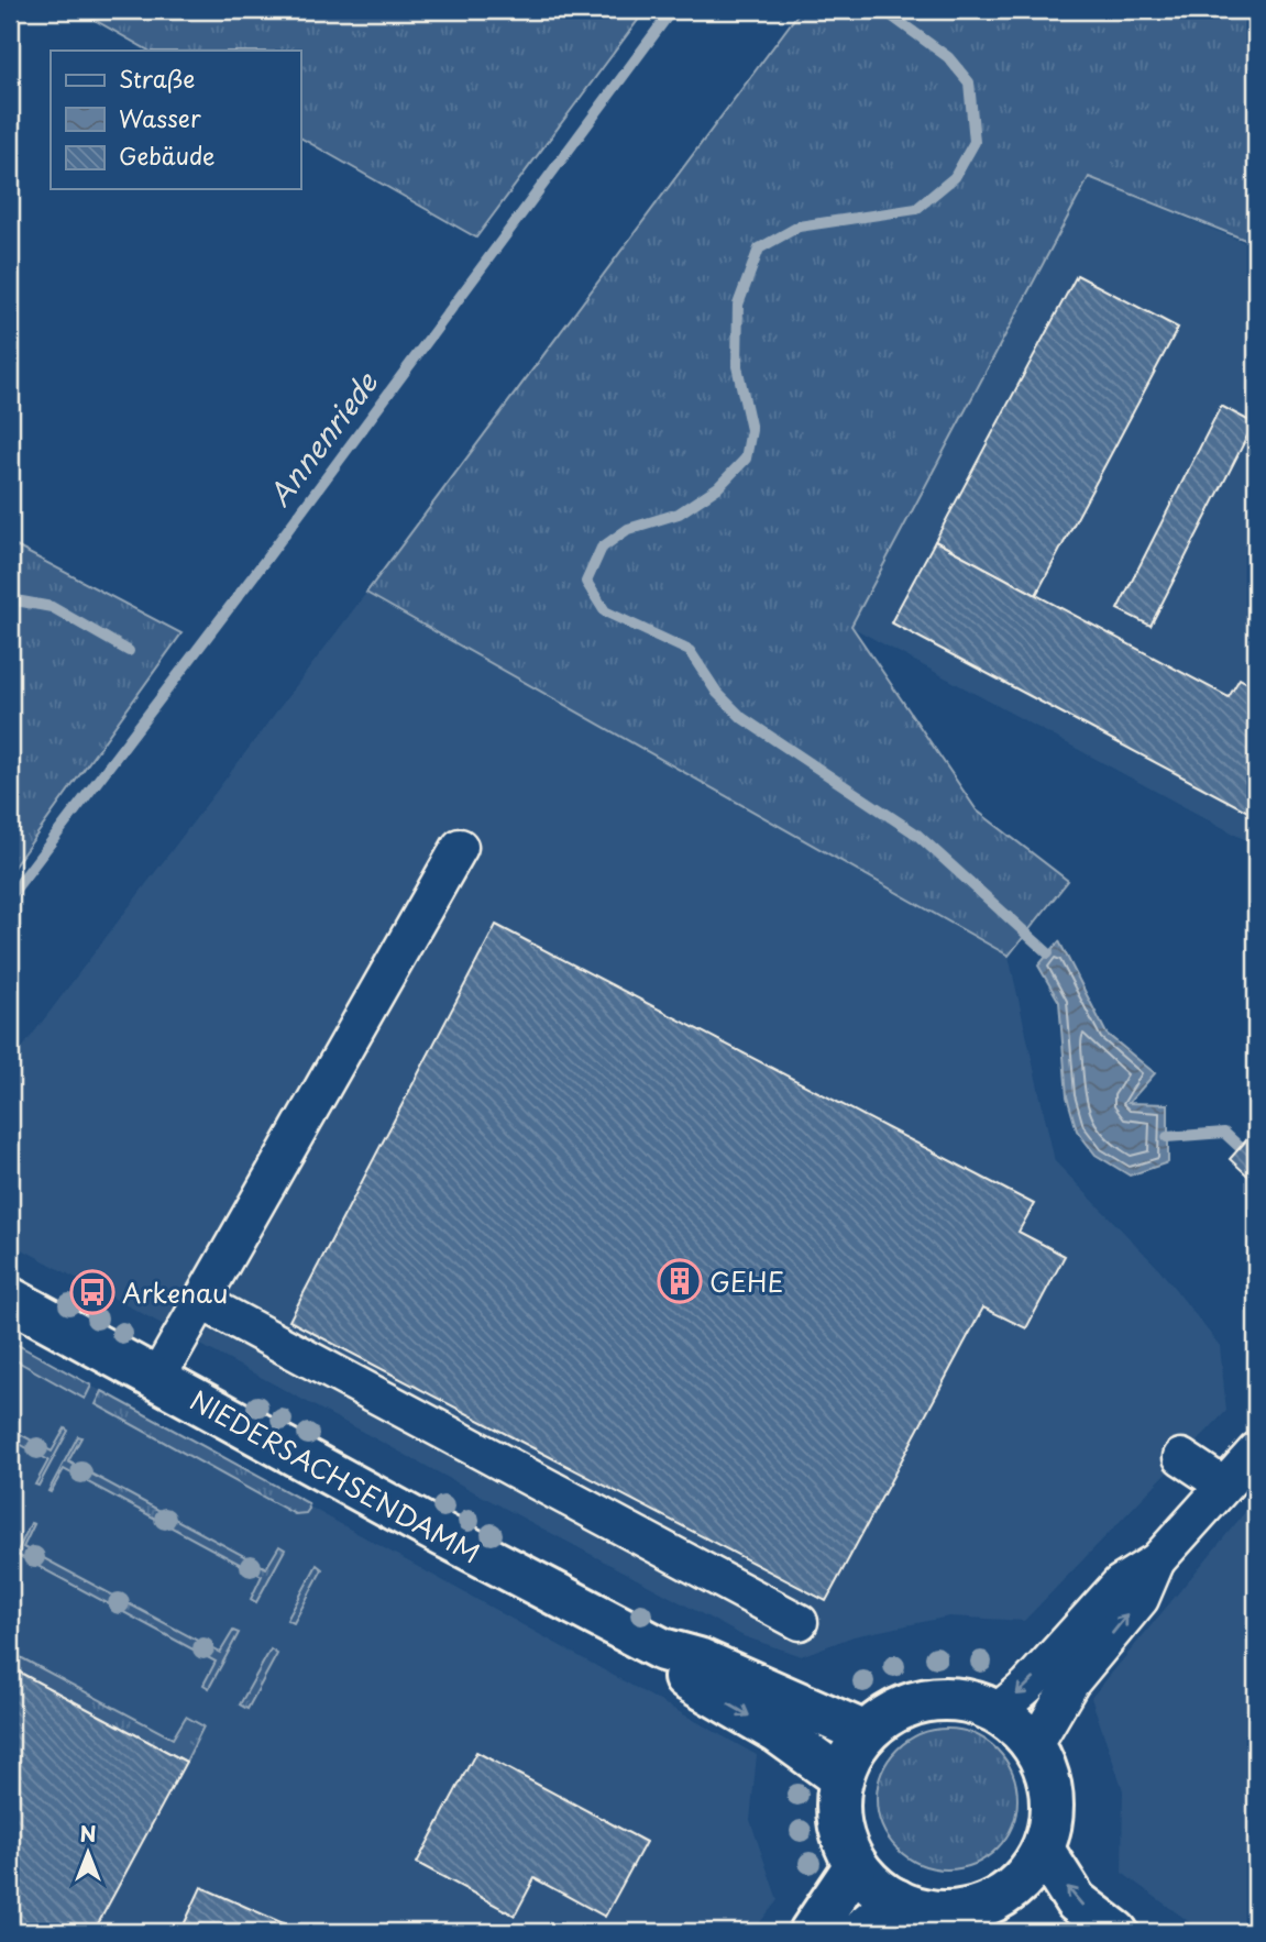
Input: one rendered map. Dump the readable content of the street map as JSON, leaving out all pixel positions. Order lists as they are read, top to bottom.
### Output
{
  "streets": {
    "main road": ["NIEDERSACHSENDAMM"]
  },
  "water": ["Annenriede"],
  "places": {
    "building": ["GEHE"],
    "bus stop": ["Arkenau"]
  },
  "legend": ["Straße", "Wasser", "Gebäude"],
  "north": "top"
}
